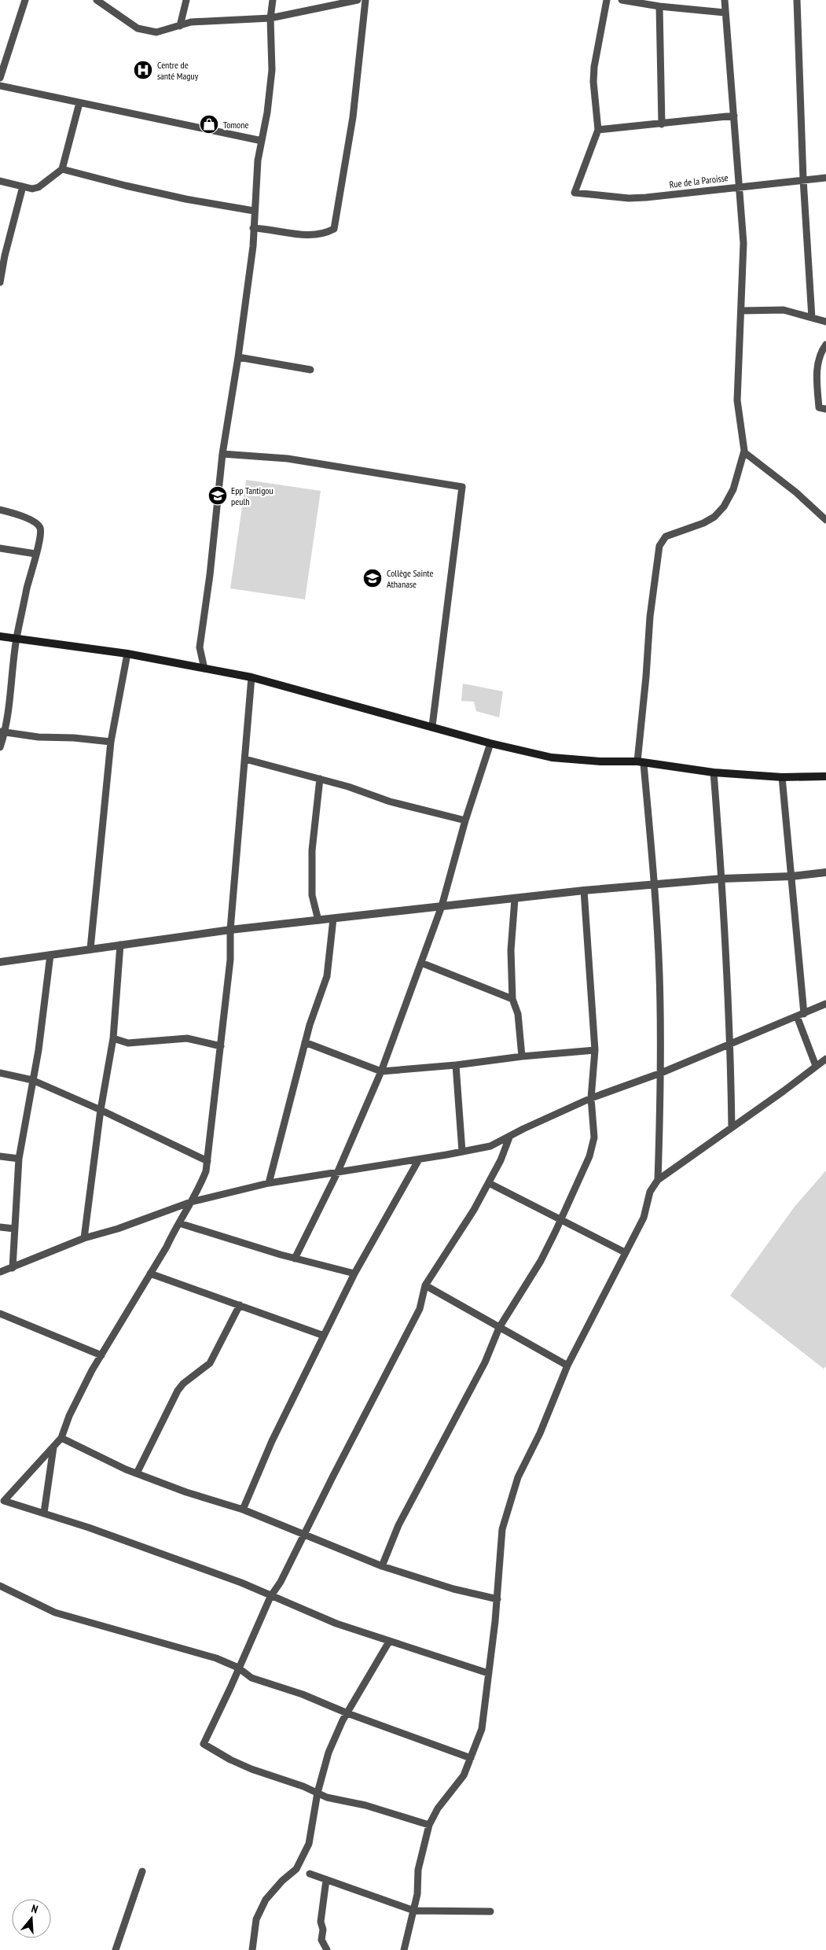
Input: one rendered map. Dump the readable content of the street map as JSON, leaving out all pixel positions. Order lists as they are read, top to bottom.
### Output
{
  "streets": {
    "street": ["Rue de la Paroisse"]
  },
  "places": {
    "hospital": ["Centre de santé Maguy"],
    "shop": ["Tomone"],
    "school or university": ["Epp Tantigou peulh", "Collège Sainte Athanase"]
  },
  "north": "top"
}
